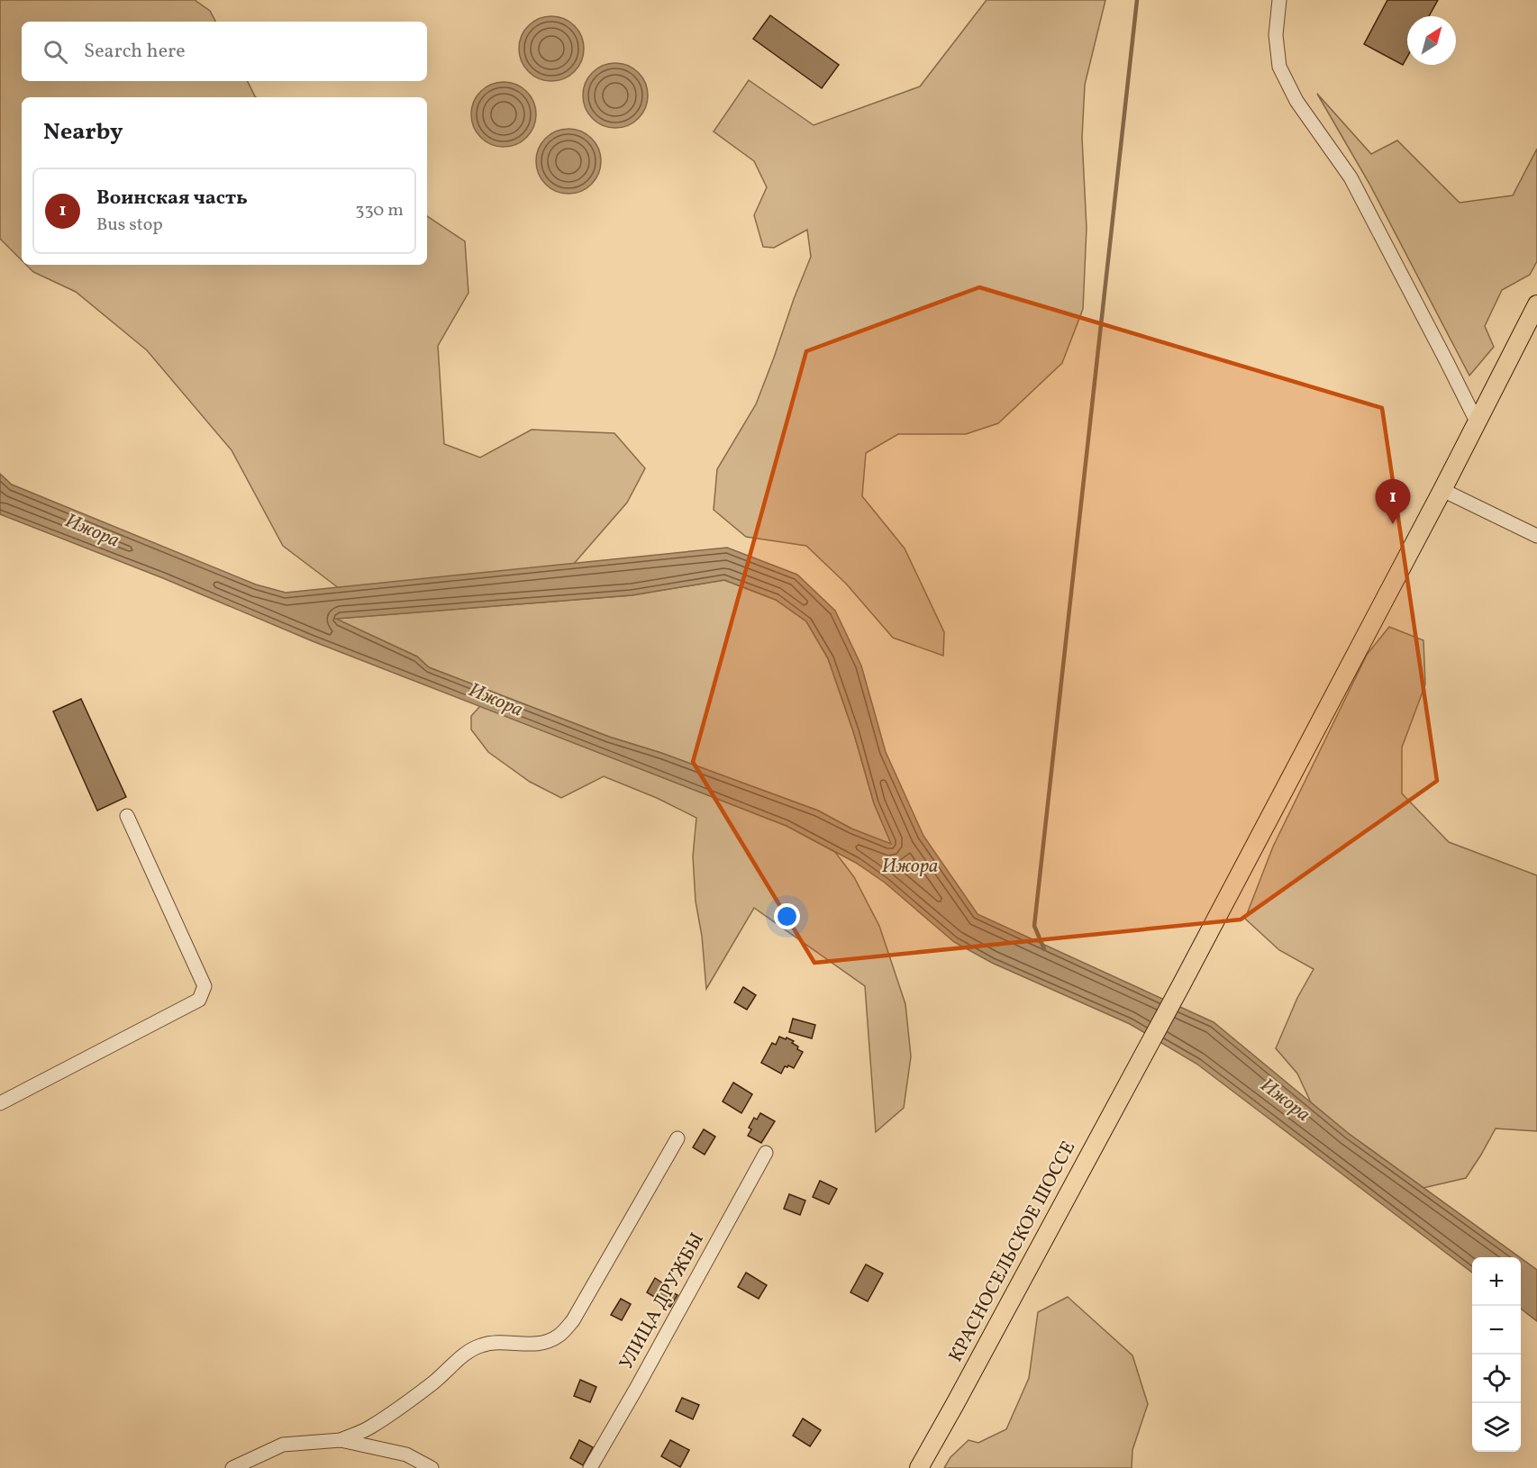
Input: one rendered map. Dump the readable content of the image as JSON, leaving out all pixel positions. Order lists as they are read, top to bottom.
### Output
{
  "streets": {
    "main road": ["КРАСНОСЕЛЬСКОЕ ШОССЕ"],
    "street": ["УЛИЦА ДРУЖБЫ"]
  },
  "water": ["Ижора"],
  "north": "top right",
  "page": {
    "search": "Search here",
    "heading": "Nearby",
    "list": [
      {
        "mark": "1",
        "name": "Воинская часть",
        "note": "Bus stop",
        "value": "330 m"
      }
    ],
    "pins": "1",
    "map_buttons": ["+", "−"]
  }
}
